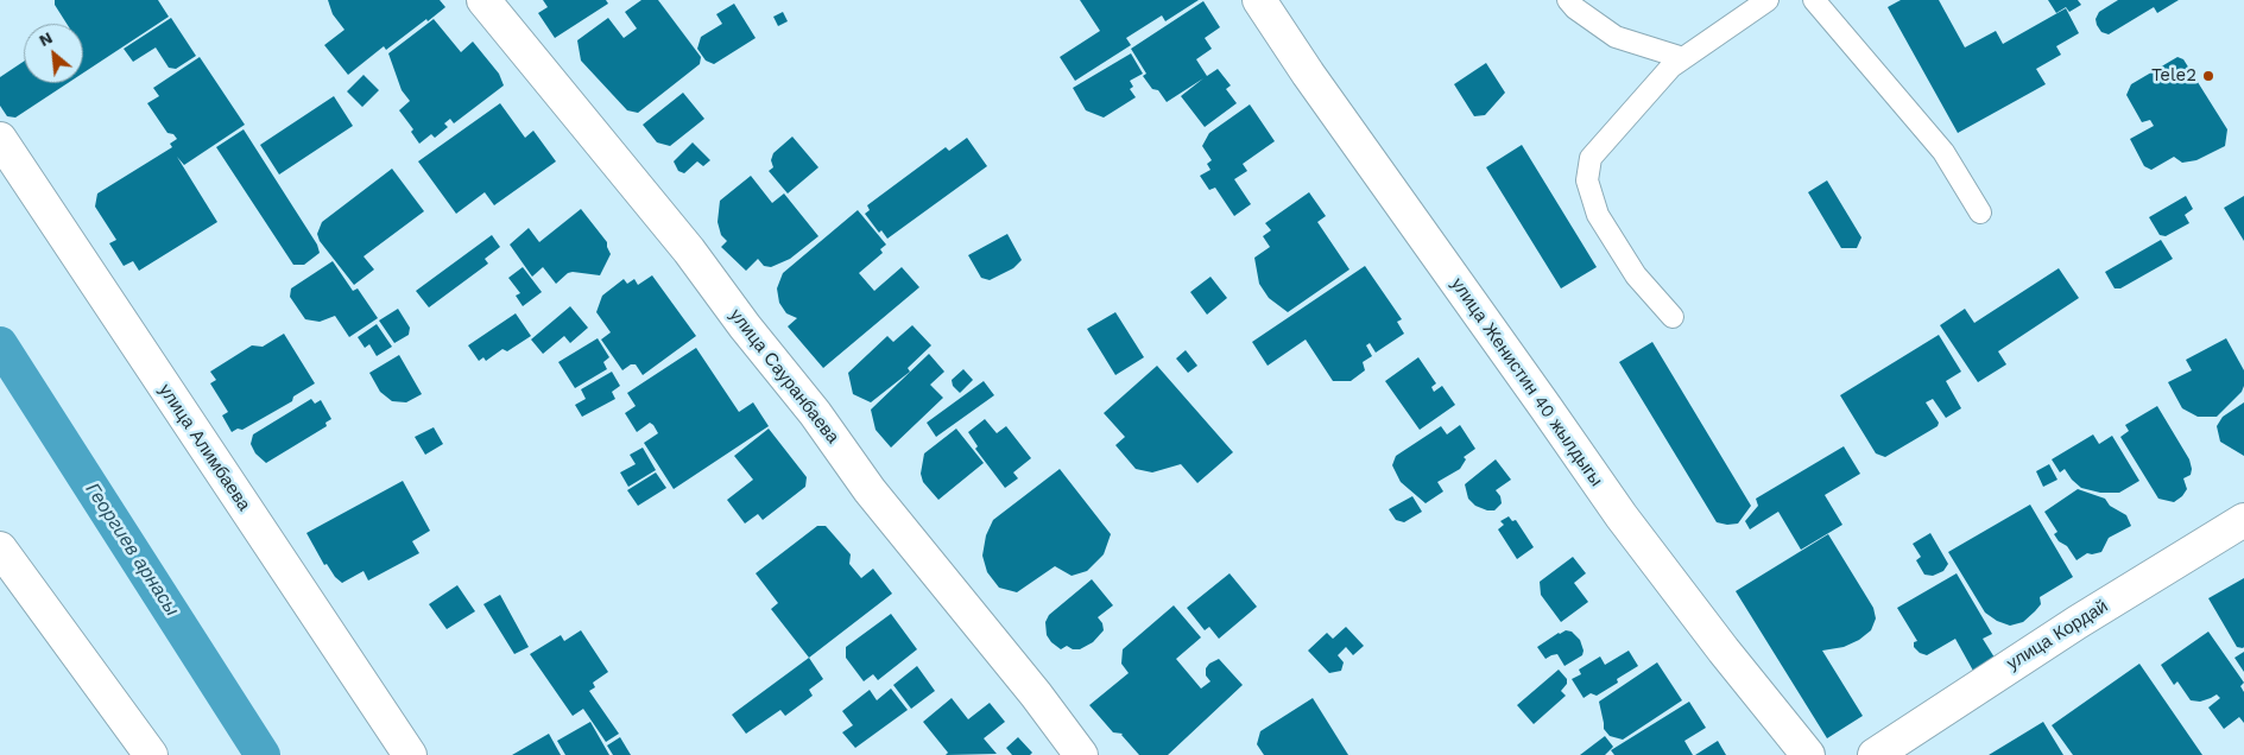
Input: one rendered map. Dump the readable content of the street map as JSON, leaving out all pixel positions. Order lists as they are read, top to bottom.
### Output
{
  "streets": {
    "street": [
      "улица Сауранбаева",
      "улица Женистин 40 жылдыгы",
      "улица Алимбаева",
      "улица Кордай"
    ]
  },
  "water": ["Георгиев арнасы"],
  "places": ["Tele2"],
  "north": "top left"
}
